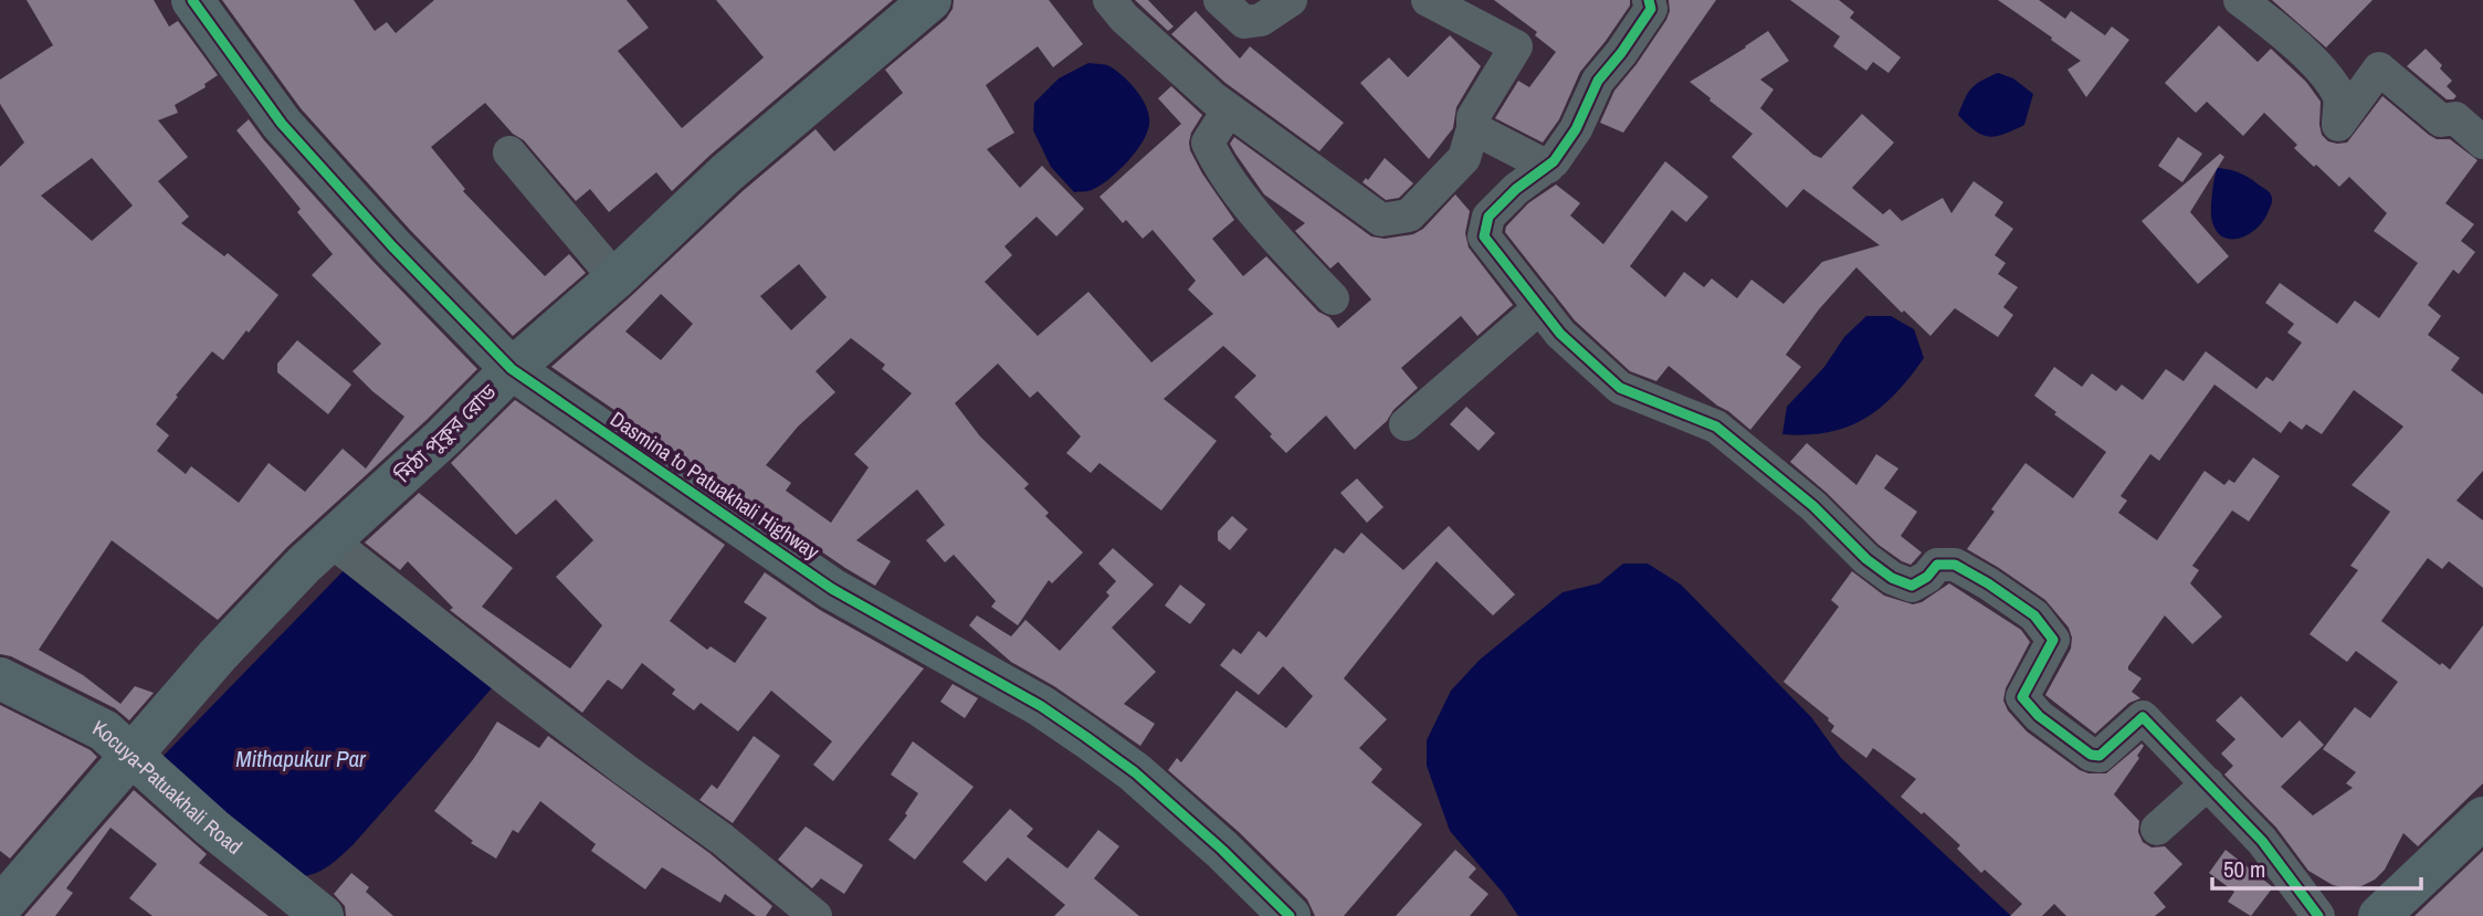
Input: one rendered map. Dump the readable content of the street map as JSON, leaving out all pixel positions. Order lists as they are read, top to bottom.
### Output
{
  "streets": {
    "street": ["মিঠা পুকুর রোড", "Dasmina to Patuakhali Highway", "Kocuya-Patuakhali Road"]
  },
  "crossings": [
    ["মিঠা পুকুর রোড", "Dasmina to Patuakhali Highway"],
    ["মিঠা পুকুর রোড", "Kocuya-Patuakhali Road"]
  ],
  "water": ["Mithapukur Par"],
  "scale_bar": "50 m"
}
